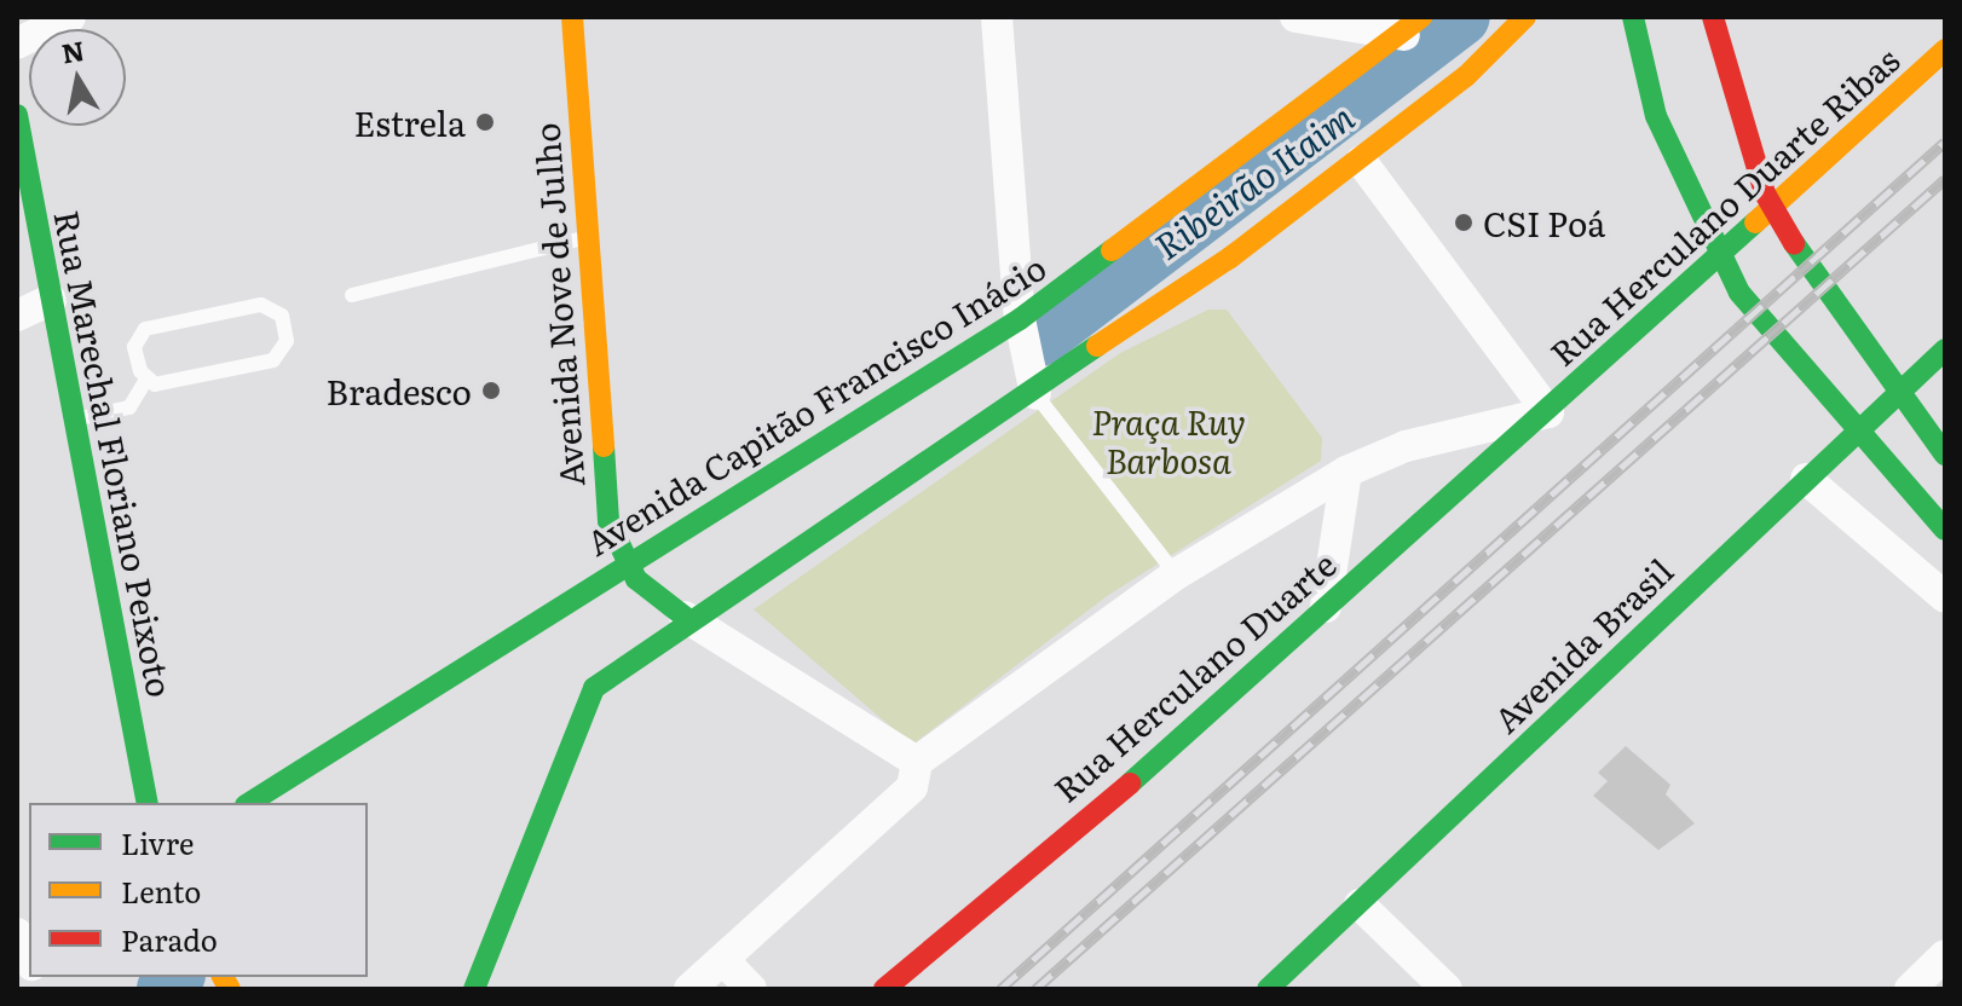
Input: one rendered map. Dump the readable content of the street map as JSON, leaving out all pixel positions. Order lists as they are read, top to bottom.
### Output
{
  "streets": {
    "main road": [
      "Rua Herculano Duarte Ribas",
      "Avenida Nove de Julho",
      "Avenida Capitão Francisco Inácio",
      "Rua Marechal Floriano Peixoto",
      "Avenida Brasil",
      "Rua Herculano Duarte"
    ]
  },
  "crossings": [
    ["Rua Herculano Duarte Ribas", "Rua Herculano Duarte"],
    ["Avenida Nove de Julho", "Avenida Capitão Francisco Inácio"]
  ],
  "water": ["Ribeirão Itaim"],
  "parks": ["Praça Ruy Barbosa"],
  "places": ["Estrela", "CSI Poá", "Bradesco"],
  "legend": ["Livre", "Lento", "Parado"],
  "north": "top"
}
